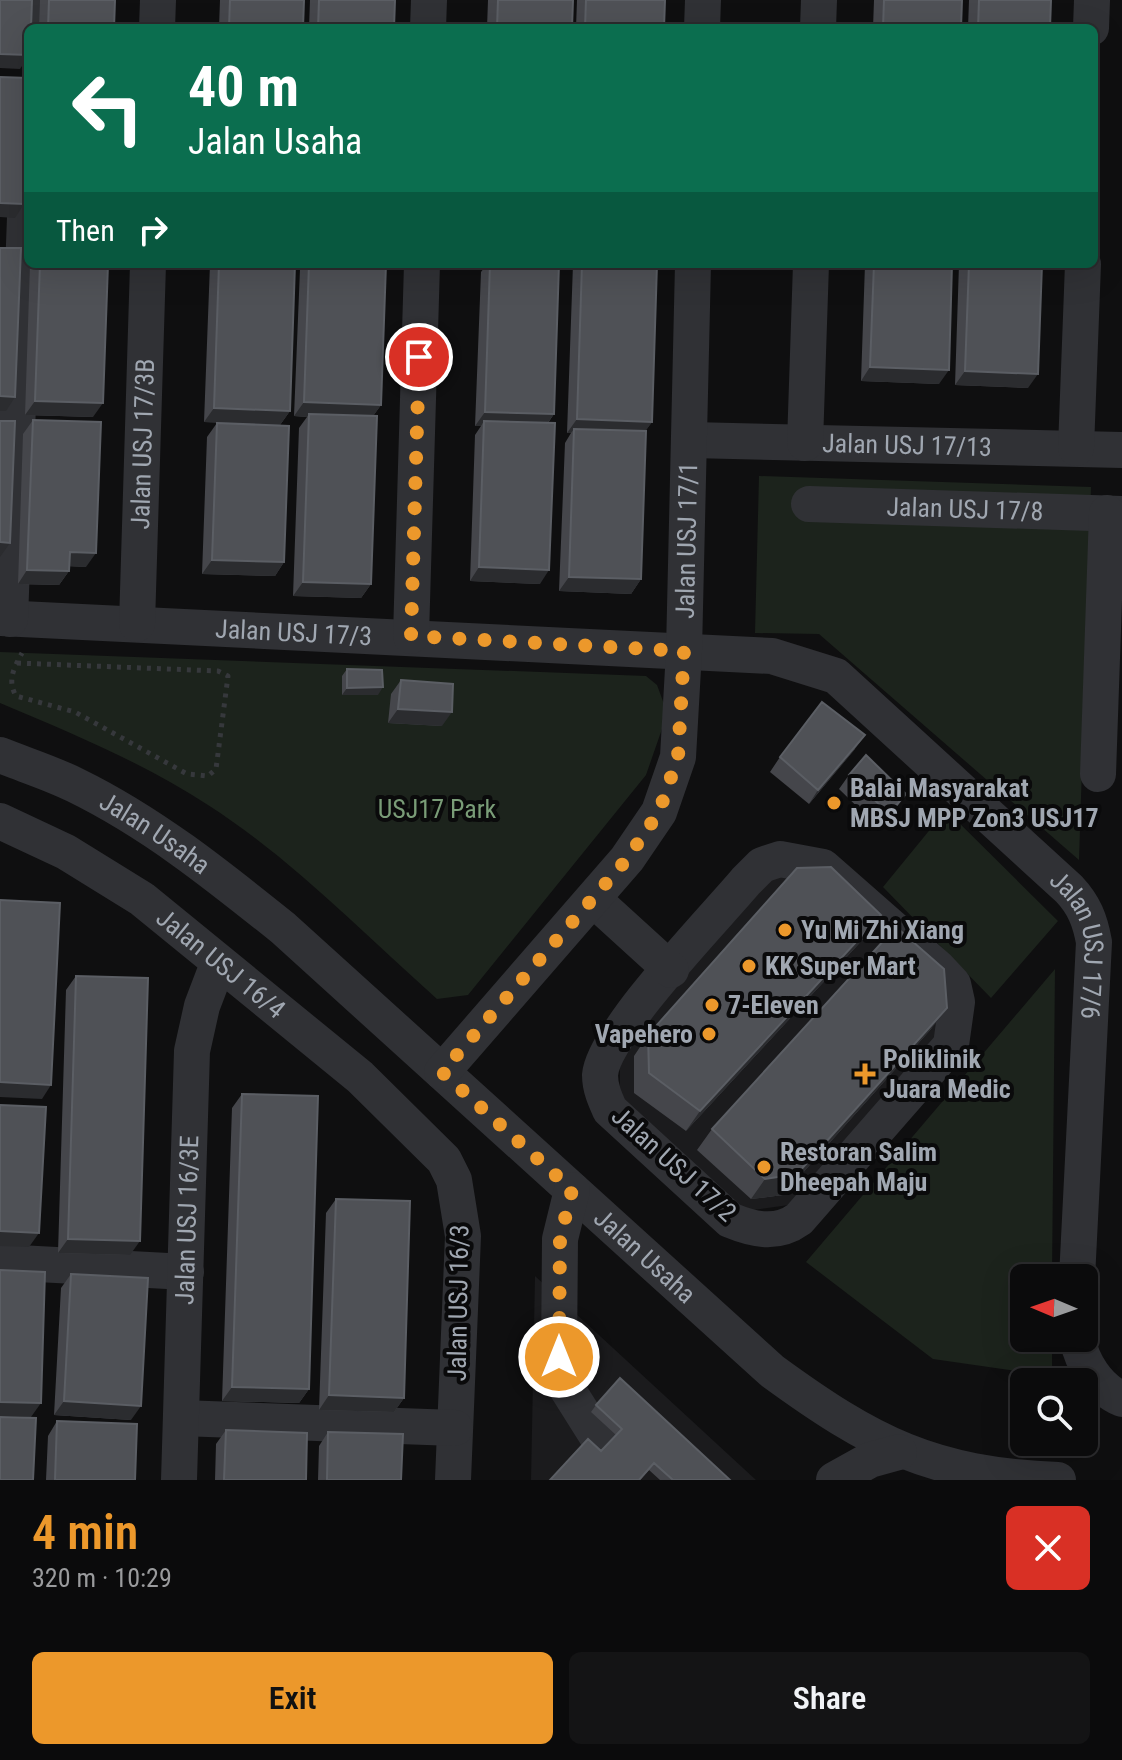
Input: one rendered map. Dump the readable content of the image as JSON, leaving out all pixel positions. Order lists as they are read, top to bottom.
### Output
{
  "streets": {
    "street": [
      "Jalan USJ 17/3B",
      "Jalan USJ 17/13",
      "Jalan USJ 17/8",
      "Jalan USJ 17/1",
      "Jalan USJ 17/3",
      "Jalan Usaha",
      "Jalan USJ 17/6",
      "Jalan USJ 16/4",
      "Jalan USJ 17/2",
      "Jalan USJ 16/3E",
      "Jalan USJ 16/3"
    ]
  },
  "crossings": [
    ["Jalan USJ 17/3B", "Jalan USJ 17/3"],
    ["Jalan USJ 17/13", "Jalan USJ 17/1"],
    ["Jalan USJ 17/1", "Jalan USJ 17/3"],
    ["Jalan USJ 17/1", "Jalan Usaha"],
    ["Jalan USJ 17/1", "Jalan USJ 17/6"],
    ["Jalan USJ 17/3", "Jalan USJ 17/6"],
    ["Jalan USJ 16/4", "Jalan USJ 16/3E"],
    ["Jalan USJ 16/4", "Jalan USJ 16/3"]
  ],
  "parks": ["USJ17 Park"],
  "places": {
    "other": [
      "Balai Masyarakat MBSJ MPP Zon3 USJ17",
      "Yu Mi Zhi Xiang",
      "KK Super Mart",
      "7-Eleven",
      "Vapehero",
      "Restoran Salim Dheepah Maju"
    ],
    "health": ["Poliklinik Juara Medic"]
  },
  "north": "left",
  "page": {
    "turn": ["40 m", "Jalan Usaha"],
    "then": "Then",
    "heading": ["4 min", "320 m · 10:29"],
    "buttons": ["Exit", "Share"]
  }
}
